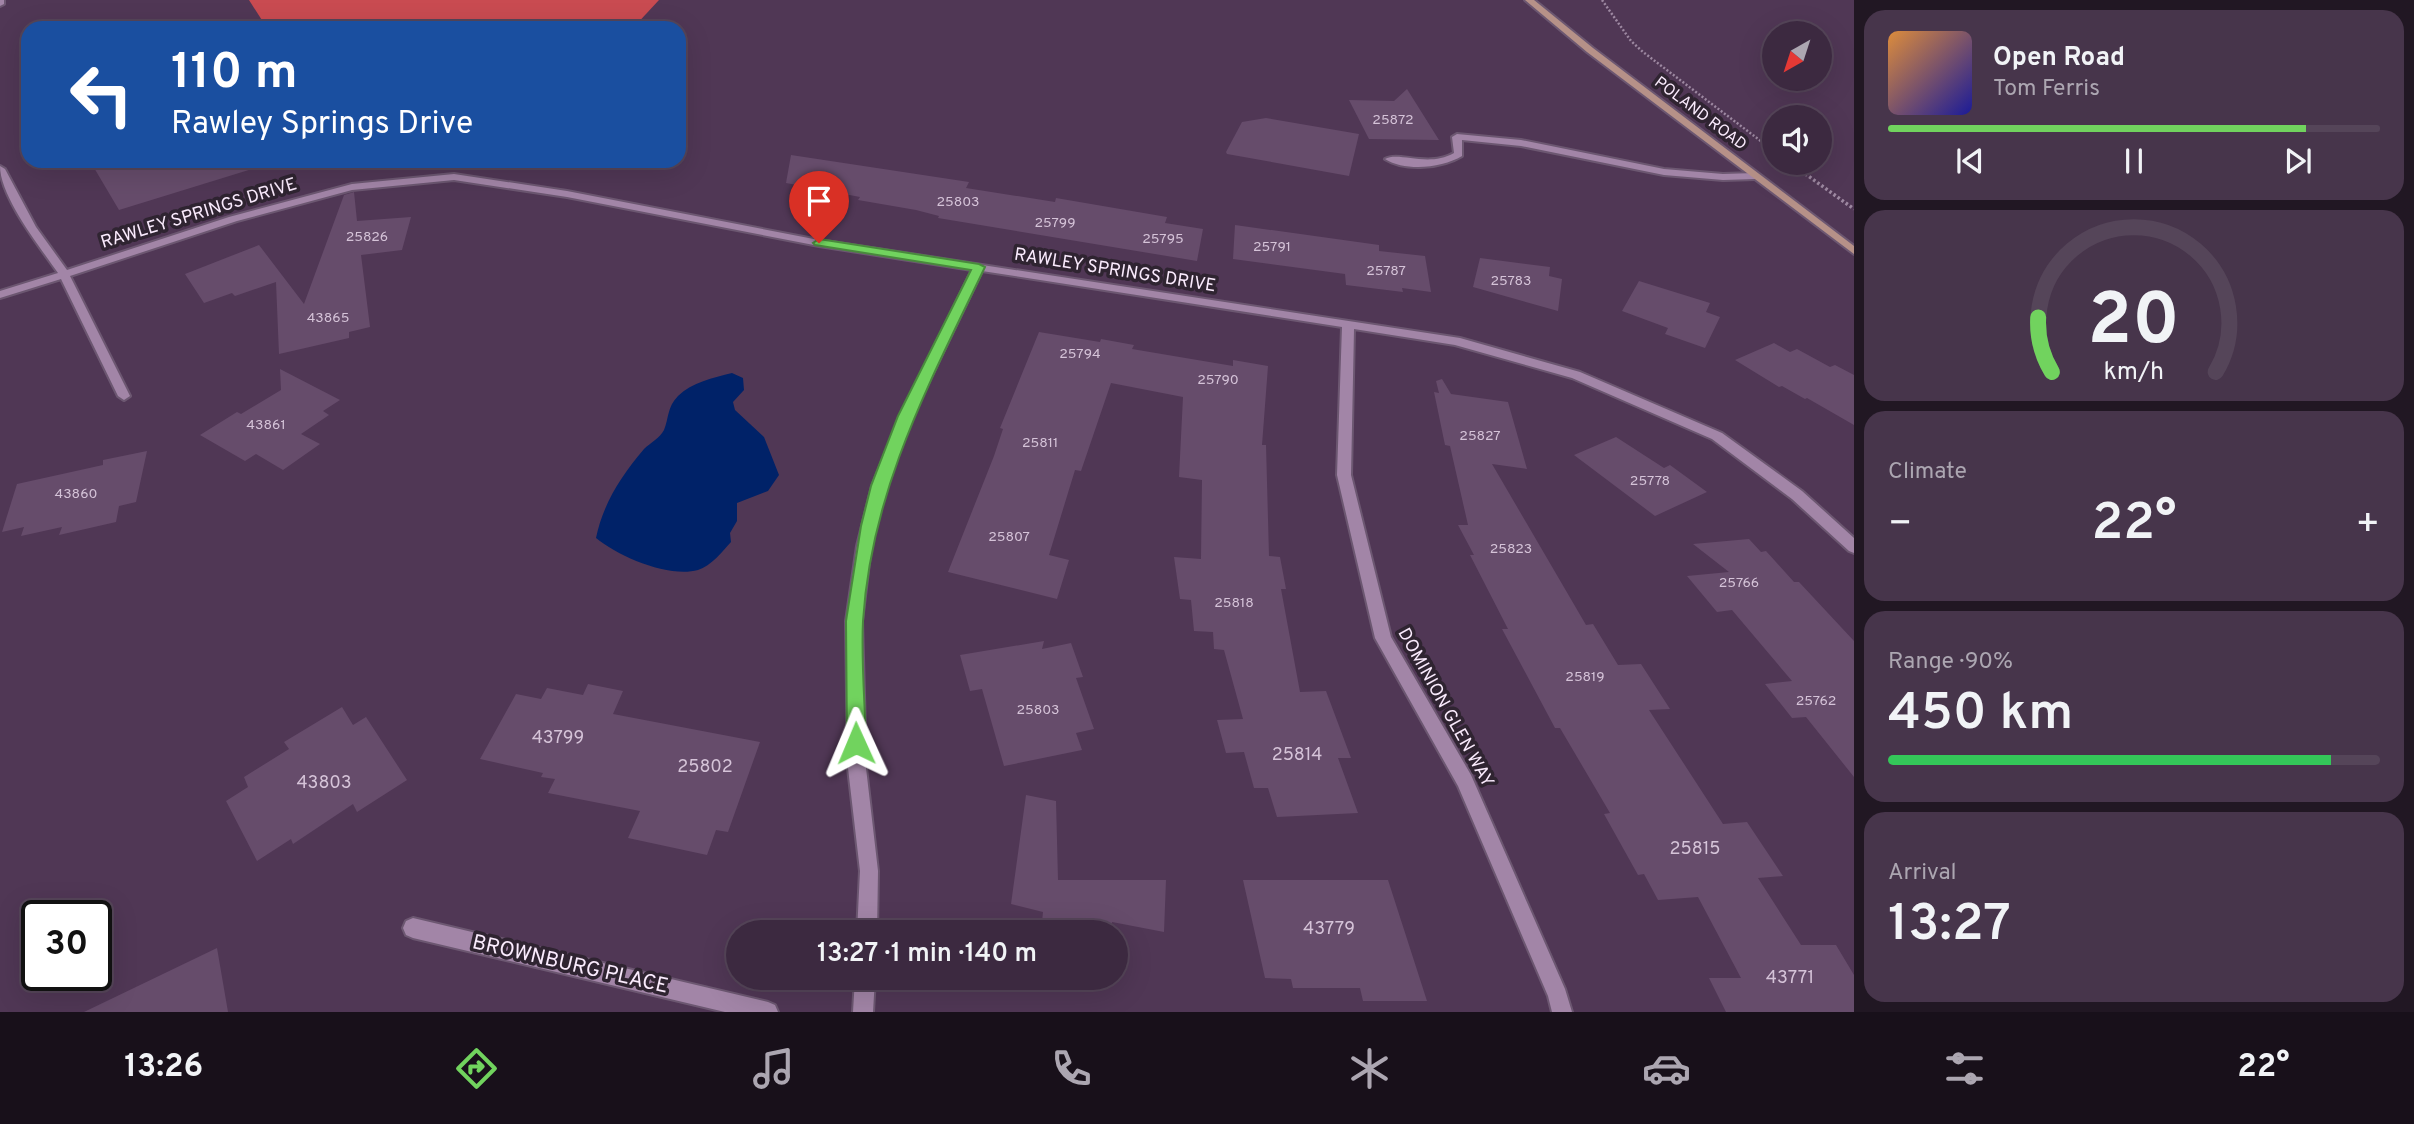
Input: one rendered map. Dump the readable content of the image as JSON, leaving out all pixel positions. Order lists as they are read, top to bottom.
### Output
{
  "streets": {
    "street": [
      "POLAND ROAD",
      "RAWLEY SPRINGS DRIVE",
      "DOMINION GLEN WAY",
      "BROWNBURG PLACE"
    ]
  },
  "crossings": [
    ["RAWLEY SPRINGS DRIVE", "DOMINION GLEN WAY"]
  ],
  "house_numbers": [
    "25872",
    "25803",
    "25799",
    "25826",
    "25795",
    "25791",
    "25787",
    "25783",
    "43865",
    "25794",
    "25790",
    "43861",
    "25827",
    "25811",
    "25778",
    "43860",
    "25807",
    "25823",
    "25766",
    "25818",
    "25819",
    "25762",
    "25803",
    "43799",
    "25814",
    "25802",
    "43803",
    "25815",
    "43779",
    "43771"
  ],
  "north": "bottom left",
  "page": {
    "turn": ["110 m", "Rawley Springs Drive"],
    "song": ["Open Road", "Tom Ferris"],
    "tile": [
      "Climate",
      ["Range · 90%", "450 km"],
      ["Arrival", "13:27"]
    ],
    "heat": ["−", "22°", "+"],
    "limit": "30",
    "trip": "13:27 · 1 min · 140 m",
    "tabs": ["13:26", "22°"],
    "gauge": ["20", "km/h"]
  }
}
